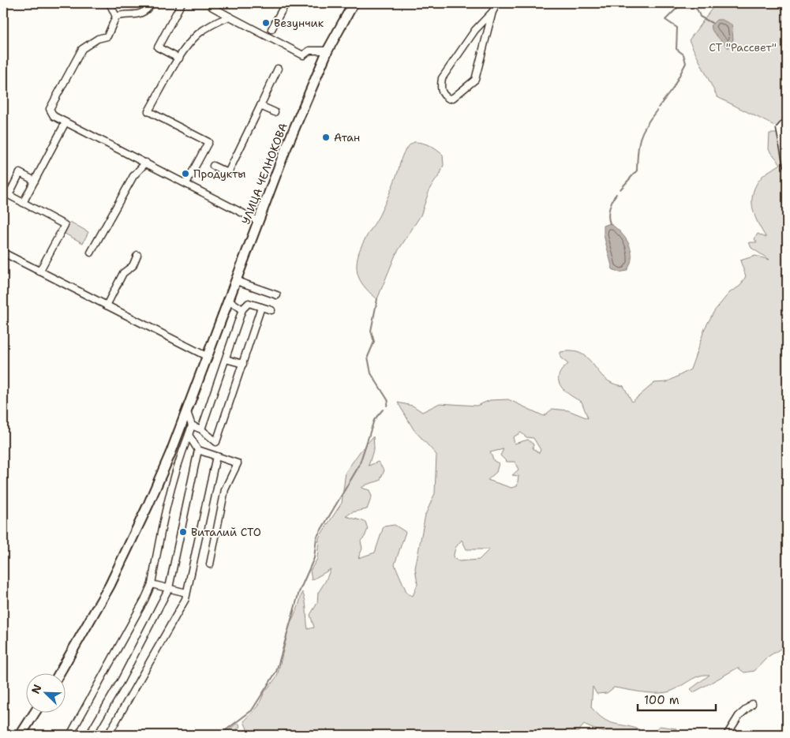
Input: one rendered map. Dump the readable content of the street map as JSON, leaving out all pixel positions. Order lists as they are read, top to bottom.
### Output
{
  "streets": {
    "main road": ["УЛИЦА ЧЕЛНОКОВА"]
  },
  "parks": ["СТ \"Рассвет\""],
  "places": [
    "Везунчик",
    "Атан",
    "Продукты",
    "Виталий СТО"
  ],
  "scale_bar": "100 m",
  "north": "top left"
}
